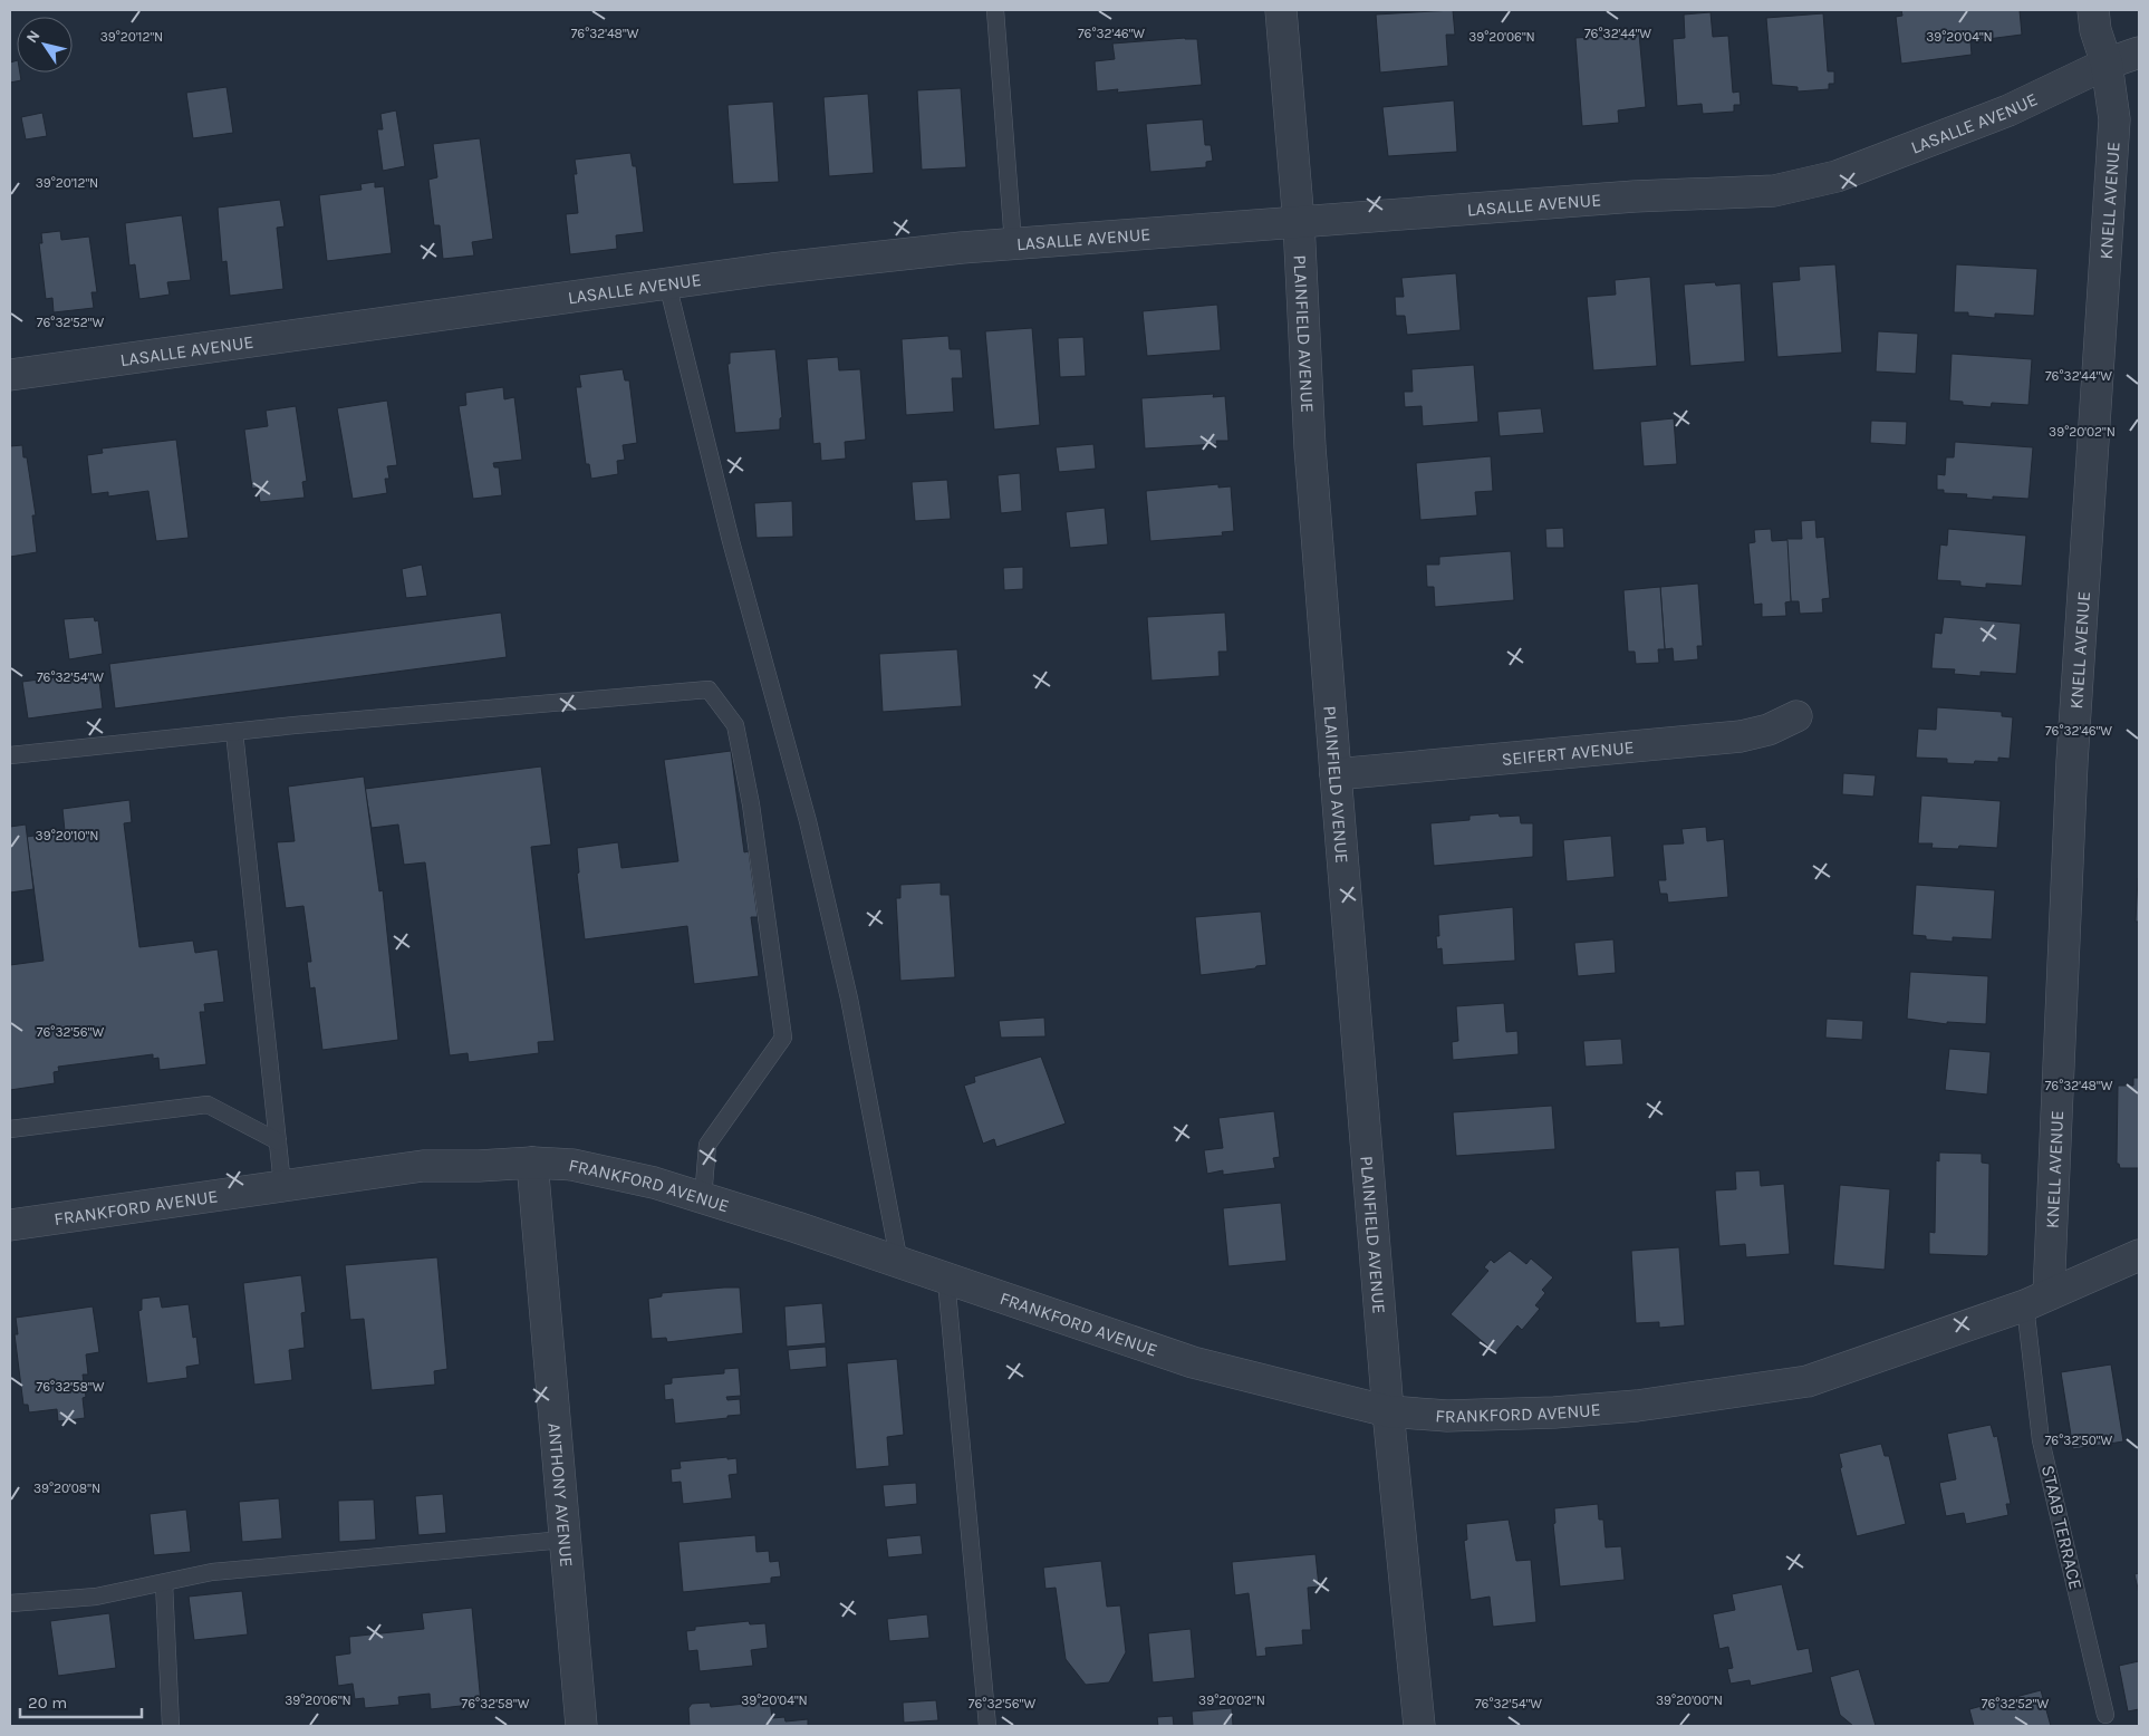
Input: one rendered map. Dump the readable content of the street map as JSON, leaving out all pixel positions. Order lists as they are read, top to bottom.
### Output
{
  "streets": {
    "street": [
      "LASALLE AVENUE",
      "KNELL AVENUE",
      "PLAINFIELD AVENUE",
      "SEIFERT AVENUE",
      "FRANKFORD AVENUE",
      "ANTHONY AVENUE"
    ],
    "lane": ["STAAB TERRACE"]
  },
  "crossings": [
    ["LASALLE AVENUE", "KNELL AVENUE"],
    ["LASALLE AVENUE", "PLAINFIELD AVENUE"],
    ["KNELL AVENUE", "FRANKFORD AVENUE"],
    ["KNELL AVENUE", "STAAB TERRACE"],
    ["PLAINFIELD AVENUE", "SEIFERT AVENUE"],
    ["PLAINFIELD AVENUE", "FRANKFORD AVENUE"],
    ["FRANKFORD AVENUE", "ANTHONY AVENUE"],
    ["FRANKFORD AVENUE", "STAAB TERRACE"]
  ],
  "scale_bar": "20 m",
  "north": "top left",
  "coordinates": [
    "76°32'48\"W",
    "76°32'46\"W",
    "76°32'44\"W",
    "39°20'12\"N",
    "39°20'06\"N",
    "39°20'04\"N",
    "76°32'52\"W",
    "39°20'02\"N",
    "76°32'54\"W",
    "39°20'10\"N",
    "76°32'56\"W",
    "76°32'58\"W",
    "76°32'50\"W",
    "39°20'08\"N",
    "39°20'00\"N"
  ]
}
